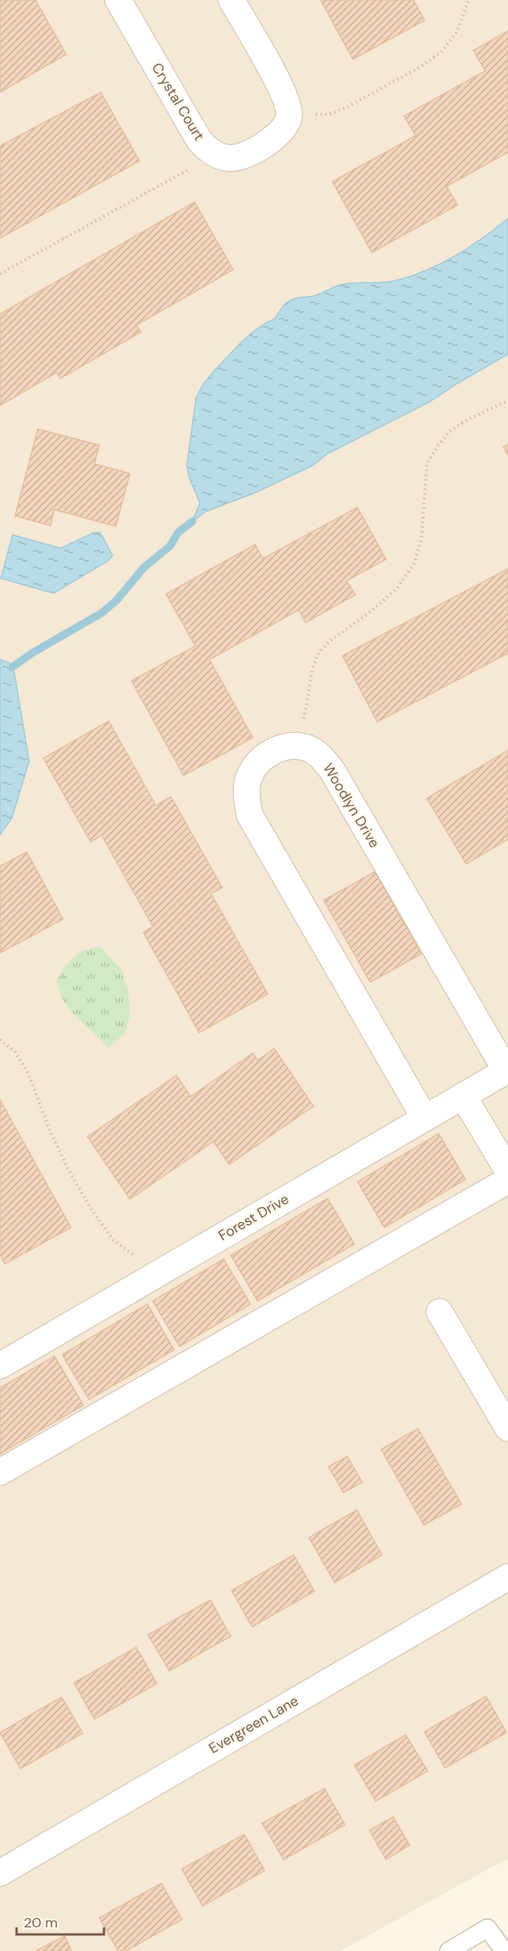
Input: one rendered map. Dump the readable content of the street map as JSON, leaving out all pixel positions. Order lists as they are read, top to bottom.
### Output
{
  "streets": {
    "street": [
      "Crystal Court",
      "Woodlyn Drive",
      "Forest Drive",
      "Evergreen Lane"
    ]
  },
  "crossings": [
    ["Woodlyn Drive", "Forest Drive"]
  ],
  "scale_bar": "20 m"
}
